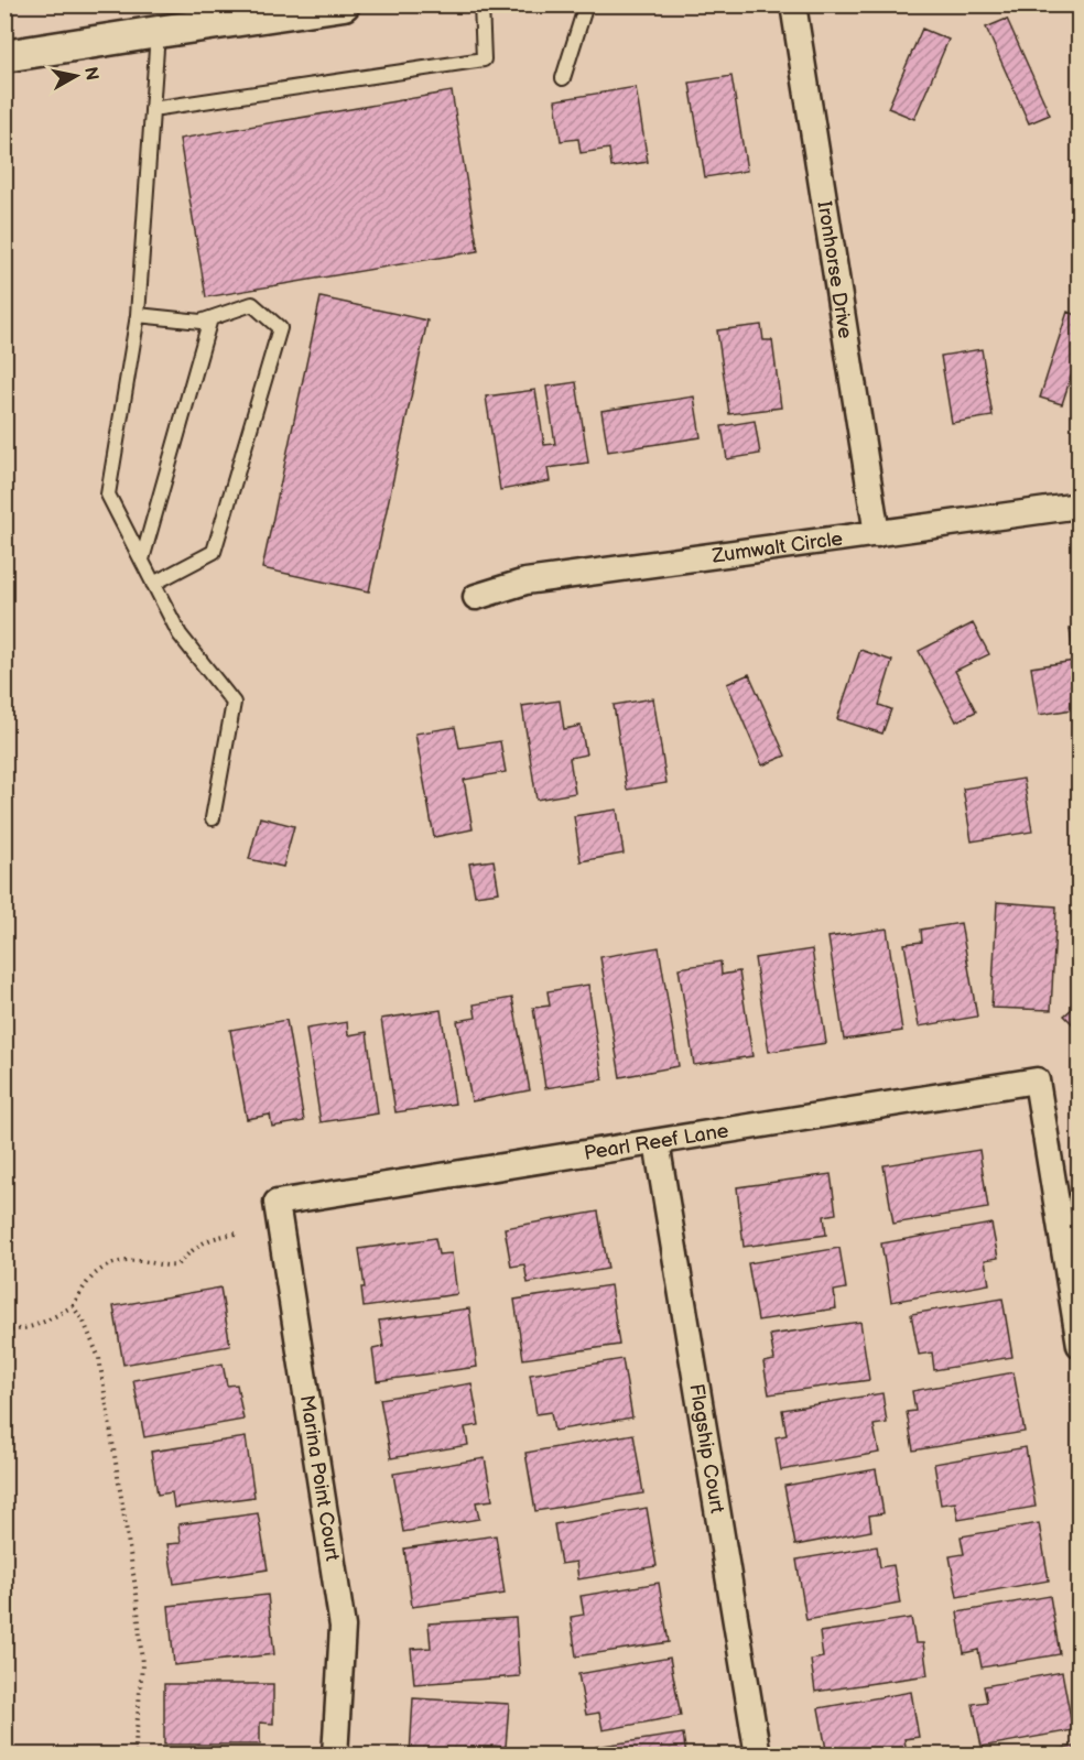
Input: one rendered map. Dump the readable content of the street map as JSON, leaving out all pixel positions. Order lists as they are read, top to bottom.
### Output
{
  "streets": {
    "street": [
      "Ironhorse Drive",
      "Zumwalt Circle",
      "Pearl Reef Lane",
      "Flagship Court",
      "Marina Point Court"
    ]
  },
  "crossings": [
    ["Ironhorse Drive", "Zumwalt Circle"],
    ["Pearl Reef Lane", "Flagship Court"],
    ["Pearl Reef Lane", "Marina Point Court"]
  ],
  "north": "right"
}
